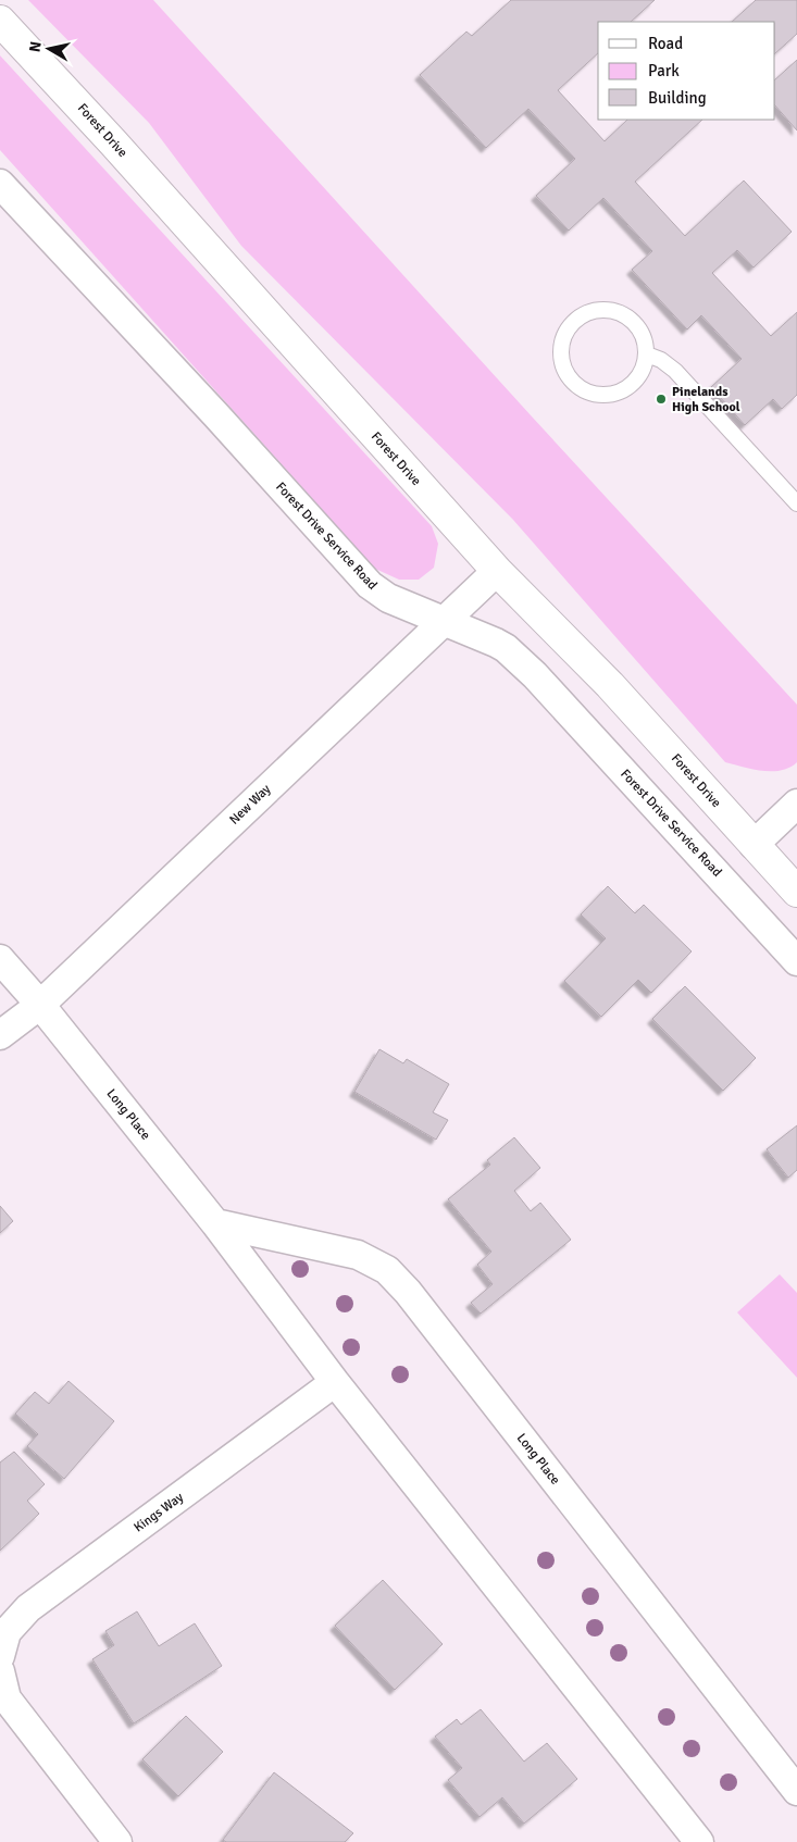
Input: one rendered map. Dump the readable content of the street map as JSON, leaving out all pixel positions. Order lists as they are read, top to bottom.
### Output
{
  "streets": {
    "main road": ["Forest Drive"],
    "street": [
      "Forest Drive Service Road",
      "New Way",
      "Long Place",
      "Kings Way"
    ]
  },
  "crossings": [
    ["Forest Drive", "New Way"],
    ["Forest Drive Service Road", "New Way"],
    ["New Way", "Long Place"],
    ["Long Place", "Kings Way"]
  ],
  "places": ["Pinelands High School"],
  "legend": ["Road", "Park", "Building"],
  "north": "left"
}
